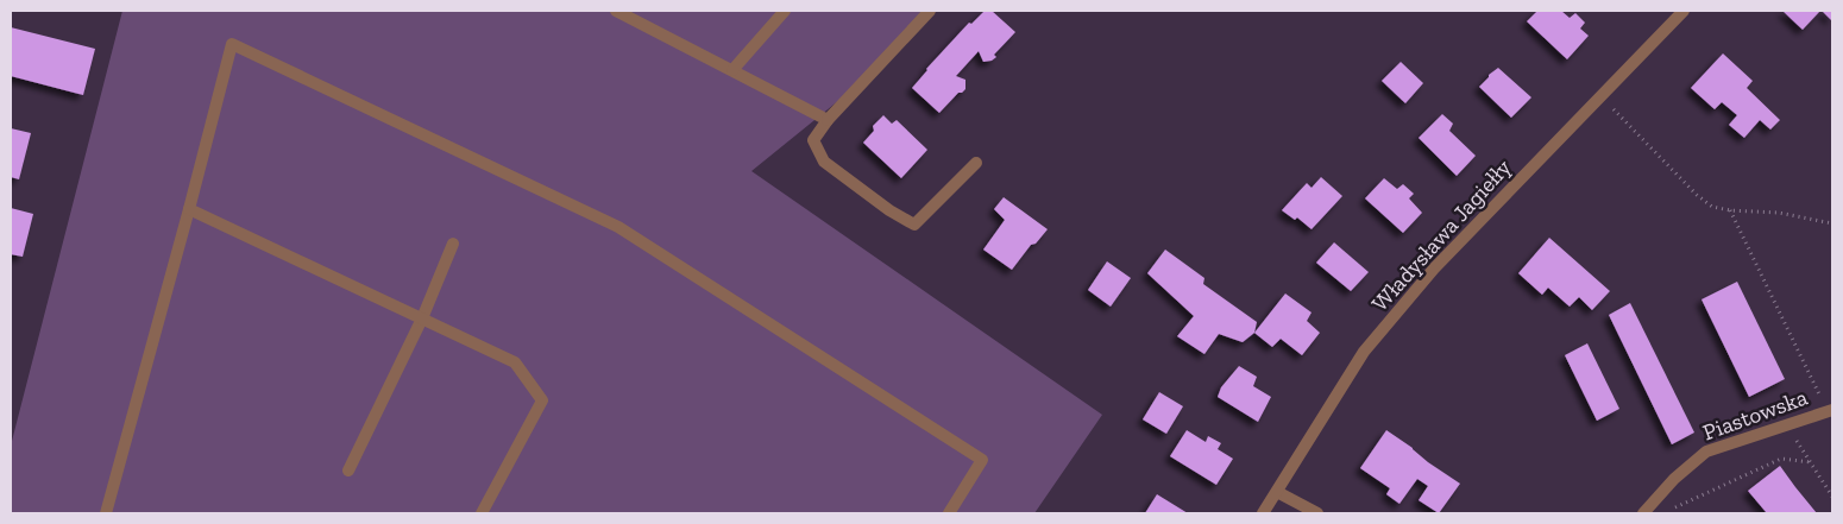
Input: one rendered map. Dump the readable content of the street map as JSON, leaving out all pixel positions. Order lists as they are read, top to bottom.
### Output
{
  "streets": {
    "street": ["Władysława Jagiełły", "Piastowska"]
  }
}
